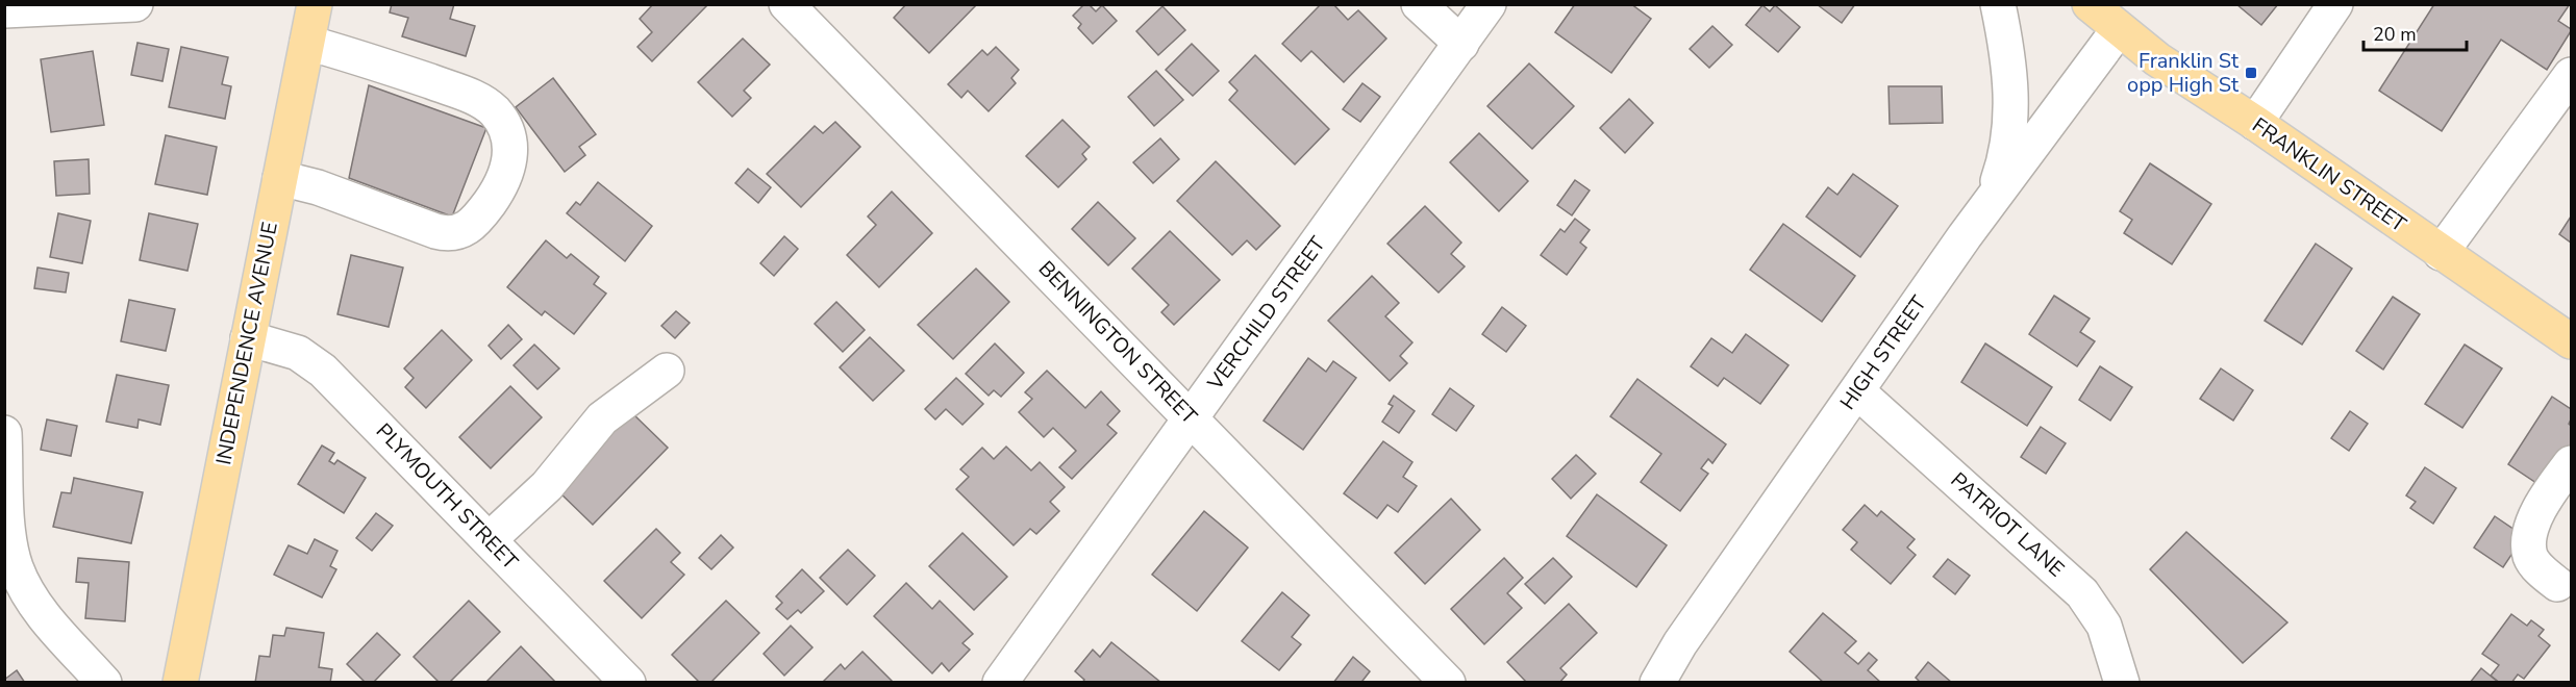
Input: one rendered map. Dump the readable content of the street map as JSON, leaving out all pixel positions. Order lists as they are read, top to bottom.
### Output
{
  "streets": {
    "main road": ["FRANKLIN STREET", "INDEPENDENCE AVENUE"],
    "street": [
      "VERCHILD STREET",
      "BENNINGTON STREET",
      "HIGH STREET",
      "PLYMOUTH STREET",
      "PATRIOT LANE"
    ]
  },
  "crossings": [
    ["FRANKLIN STREET", "HIGH STREET"],
    ["VERCHILD STREET", "BENNINGTON STREET"],
    ["INDEPENDENCE AVENUE", "PLYMOUTH STREET"],
    ["HIGH STREET", "PATRIOT LANE"]
  ],
  "places": {
    "transit": ["Franklin St opp High St"]
  },
  "scale_bar": "20 m"
}
